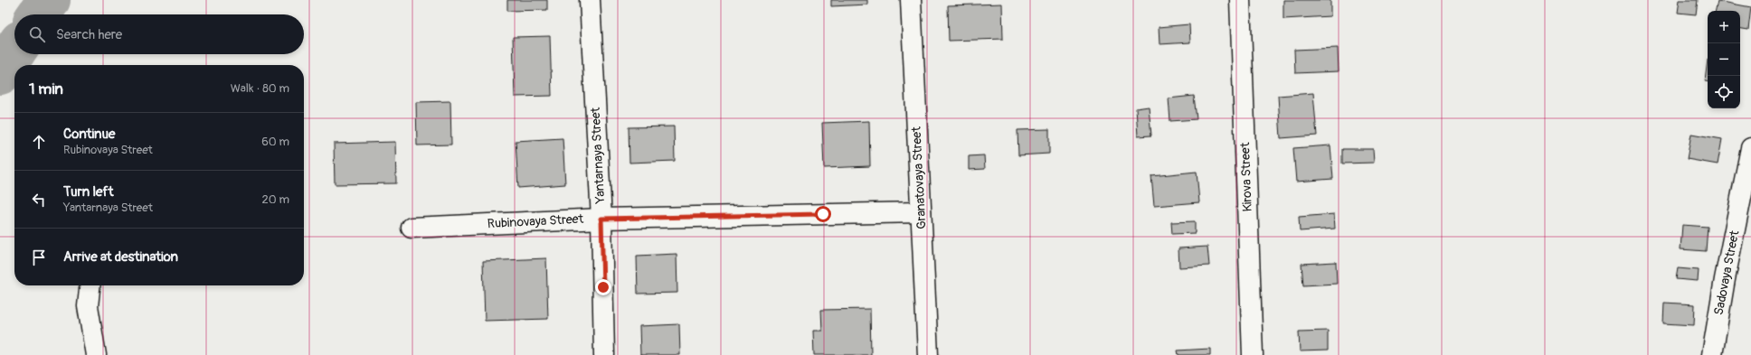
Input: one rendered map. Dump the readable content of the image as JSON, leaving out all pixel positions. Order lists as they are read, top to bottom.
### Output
{
  "streets": {
    "street": [
      "Yantarnaya Street",
      "Kirova Street",
      "Granatovaya Street",
      "Rubinovaya Street",
      "Sadovaya Street"
    ]
  },
  "crossings": [
    ["Yantarnaya Street", "Rubinovaya Street"],
    ["Granatovaya Street", "Rubinovaya Street"]
  ],
  "page": {
    "map_buttons": ["+", "−"],
    "search": "Search here",
    "heading": ["1 min", "Walk · 80 m"],
    "list": [
      ["Continue", "Rubinovaya Street", "60 m"],
      ["Turn left", "Yantarnaya Street", "20 m"],
      "Arrive at destination"
    ]
  }
}
